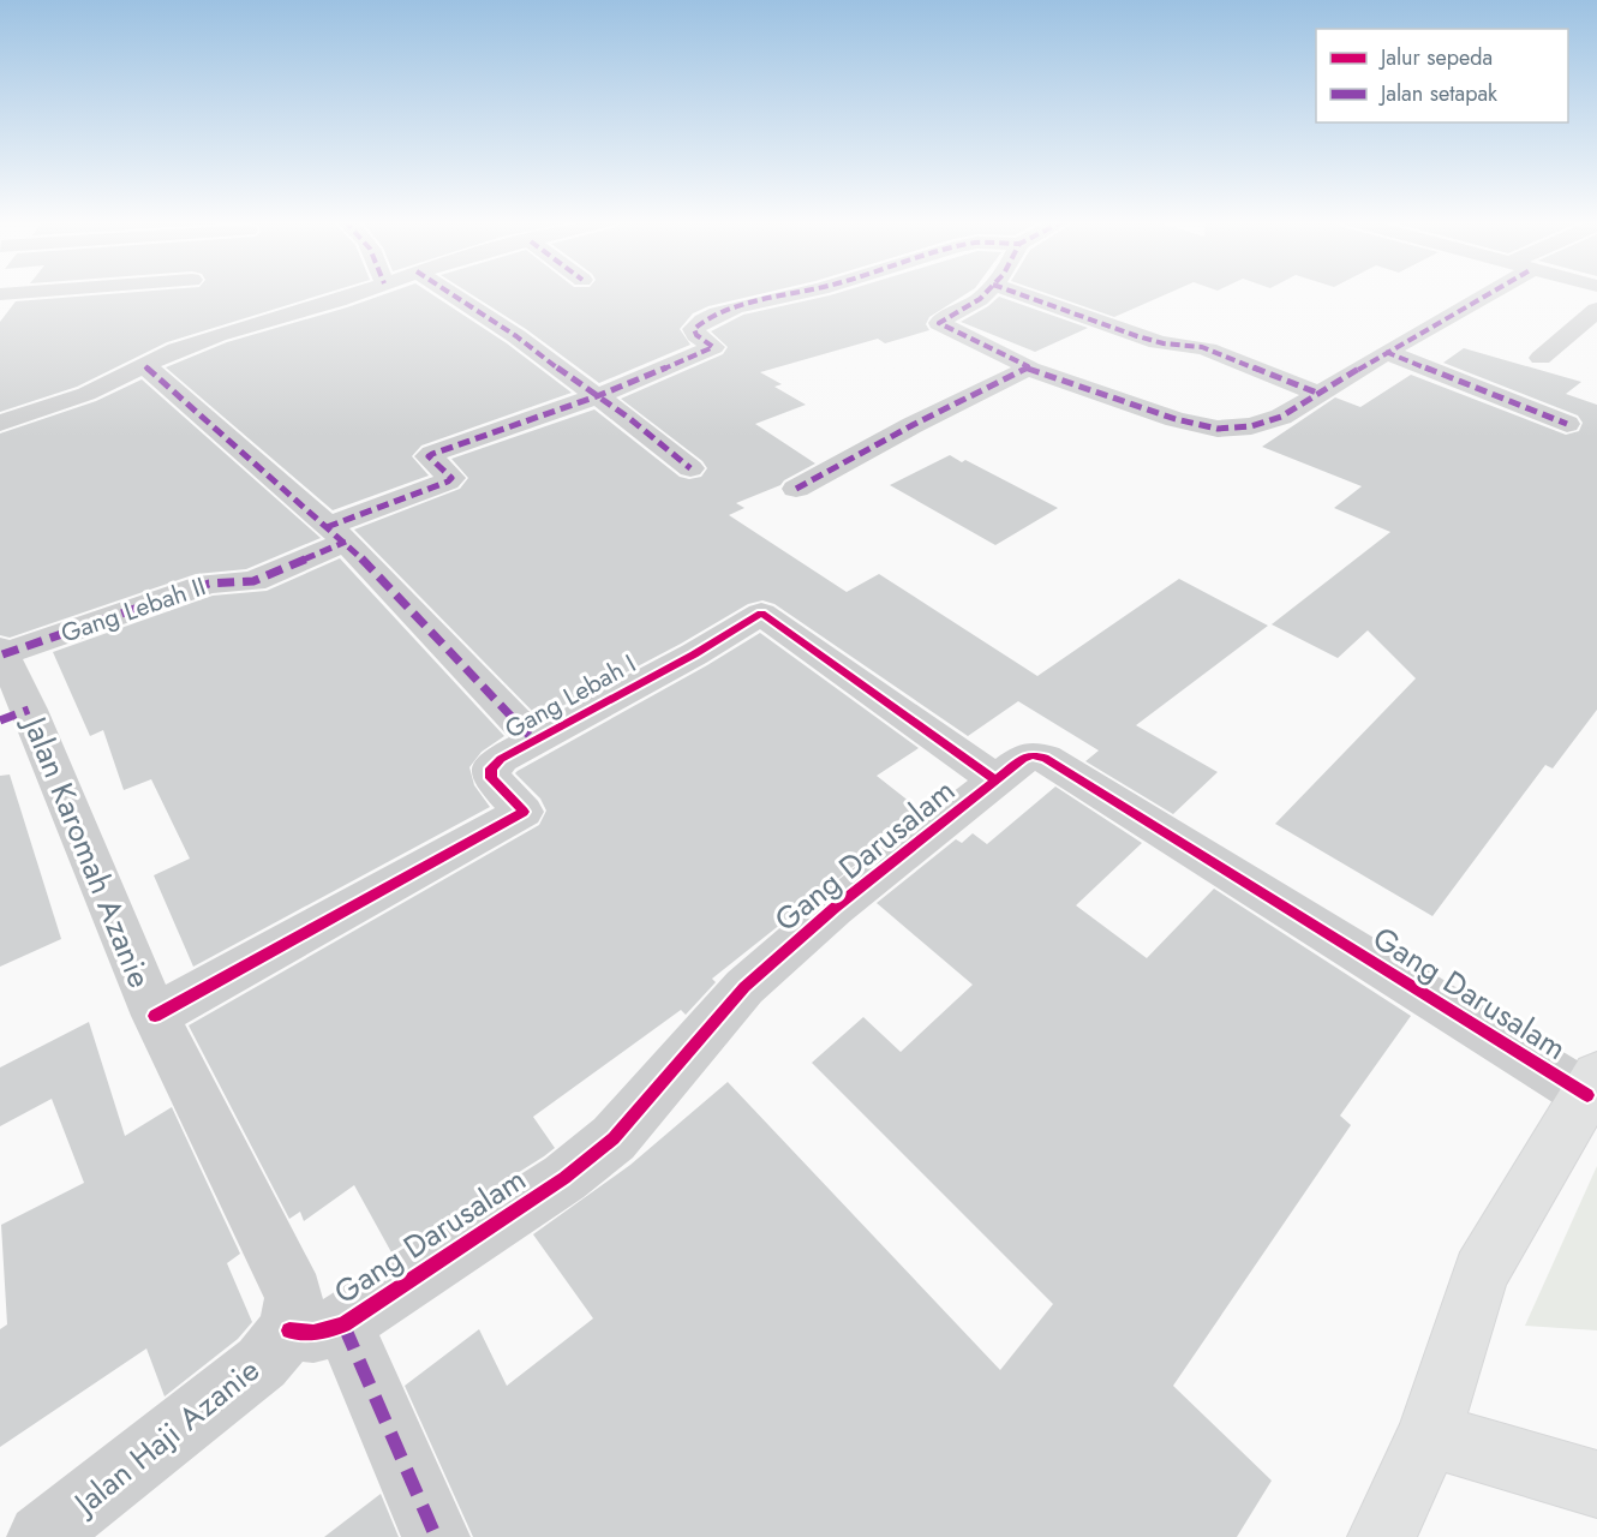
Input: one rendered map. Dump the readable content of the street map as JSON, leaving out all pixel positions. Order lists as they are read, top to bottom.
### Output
{
  "streets": {
    "street": [
      "Gang Lebah II",
      "Gang Lebah I",
      "Jalan Karomah Azanie",
      "Gang Darusalam",
      "Jalan Haji Azanie"
    ]
  },
  "crossings": [
    ["Gang Lebah II", "Jalan Karomah Azanie"],
    ["Gang Lebah I", "Jalan Karomah Azanie"],
    ["Gang Lebah I", "Gang Darusalam"],
    ["Jalan Karomah Azanie", "Gang Darusalam"],
    ["Jalan Karomah Azanie", "Jalan Haji Azanie"],
    ["Gang Darusalam", "Jalan Haji Azanie"]
  ],
  "legend": ["Jalur sepeda", "Jalan setapak"]
}
